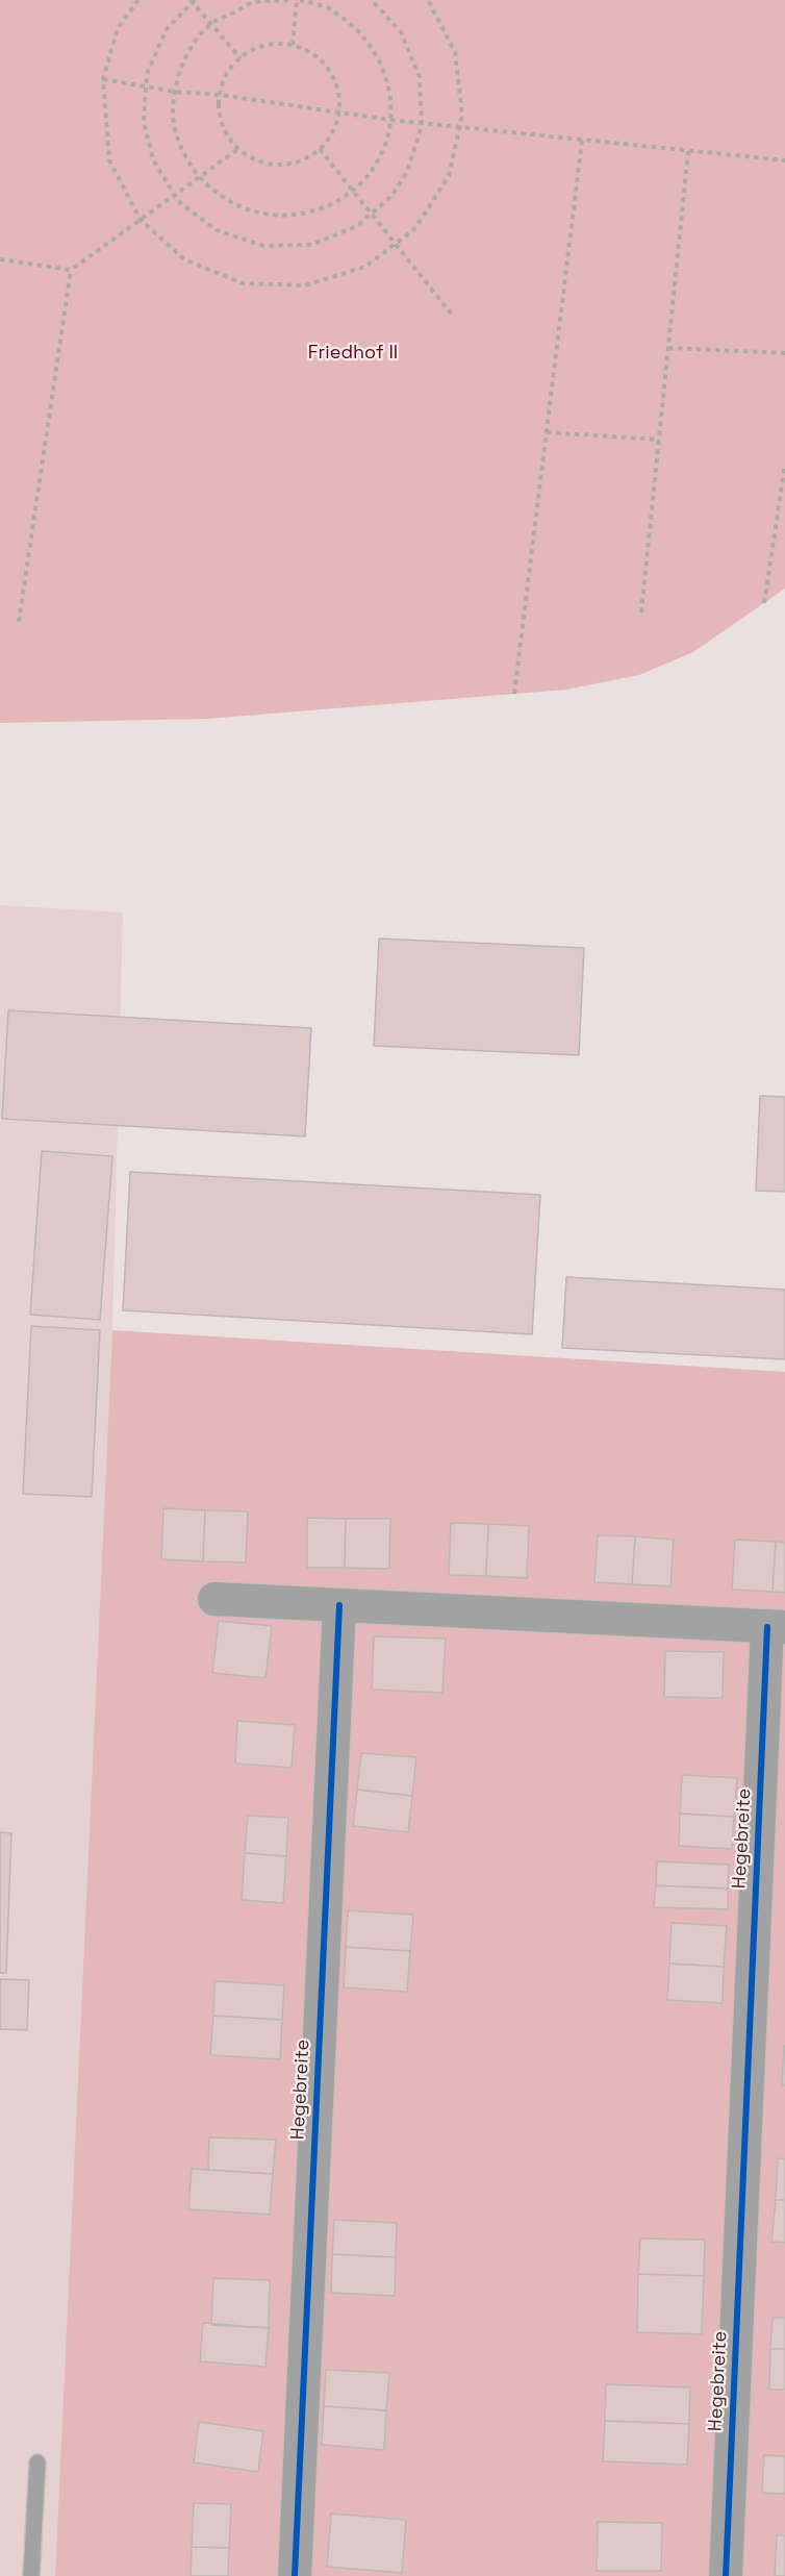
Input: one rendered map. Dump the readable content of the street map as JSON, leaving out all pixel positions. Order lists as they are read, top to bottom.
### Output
{
  "streets": {
    "street": ["Hegebreite"]
  },
  "parks": ["Friedhof II"]
}
